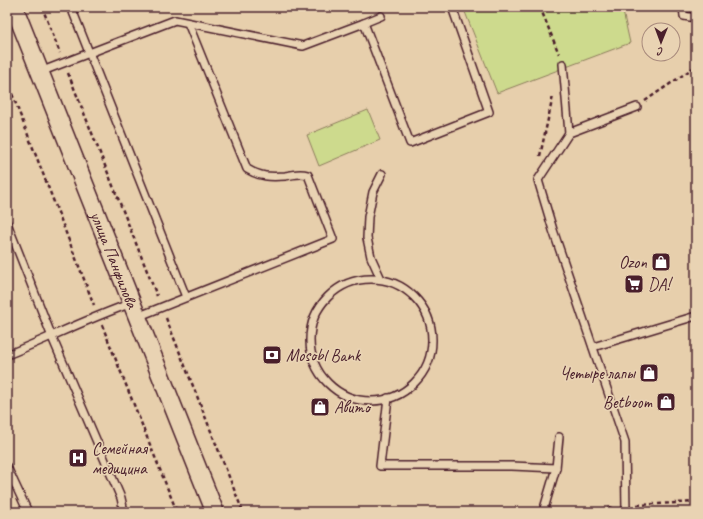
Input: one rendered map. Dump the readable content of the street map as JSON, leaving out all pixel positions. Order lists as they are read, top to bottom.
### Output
{
  "streets": {
    "street": ["улица Панфилова"]
  },
  "places": {
    "shop": [
      "Ozon",
      "Четыре лапы",
      "Betboom",
      "Авито"
    ],
    "supermarket": ["DA!"],
    "bank": ["Mosobl Bank"],
    "hospital": ["Семейная медицина"]
  },
  "north": "bottom"
}
